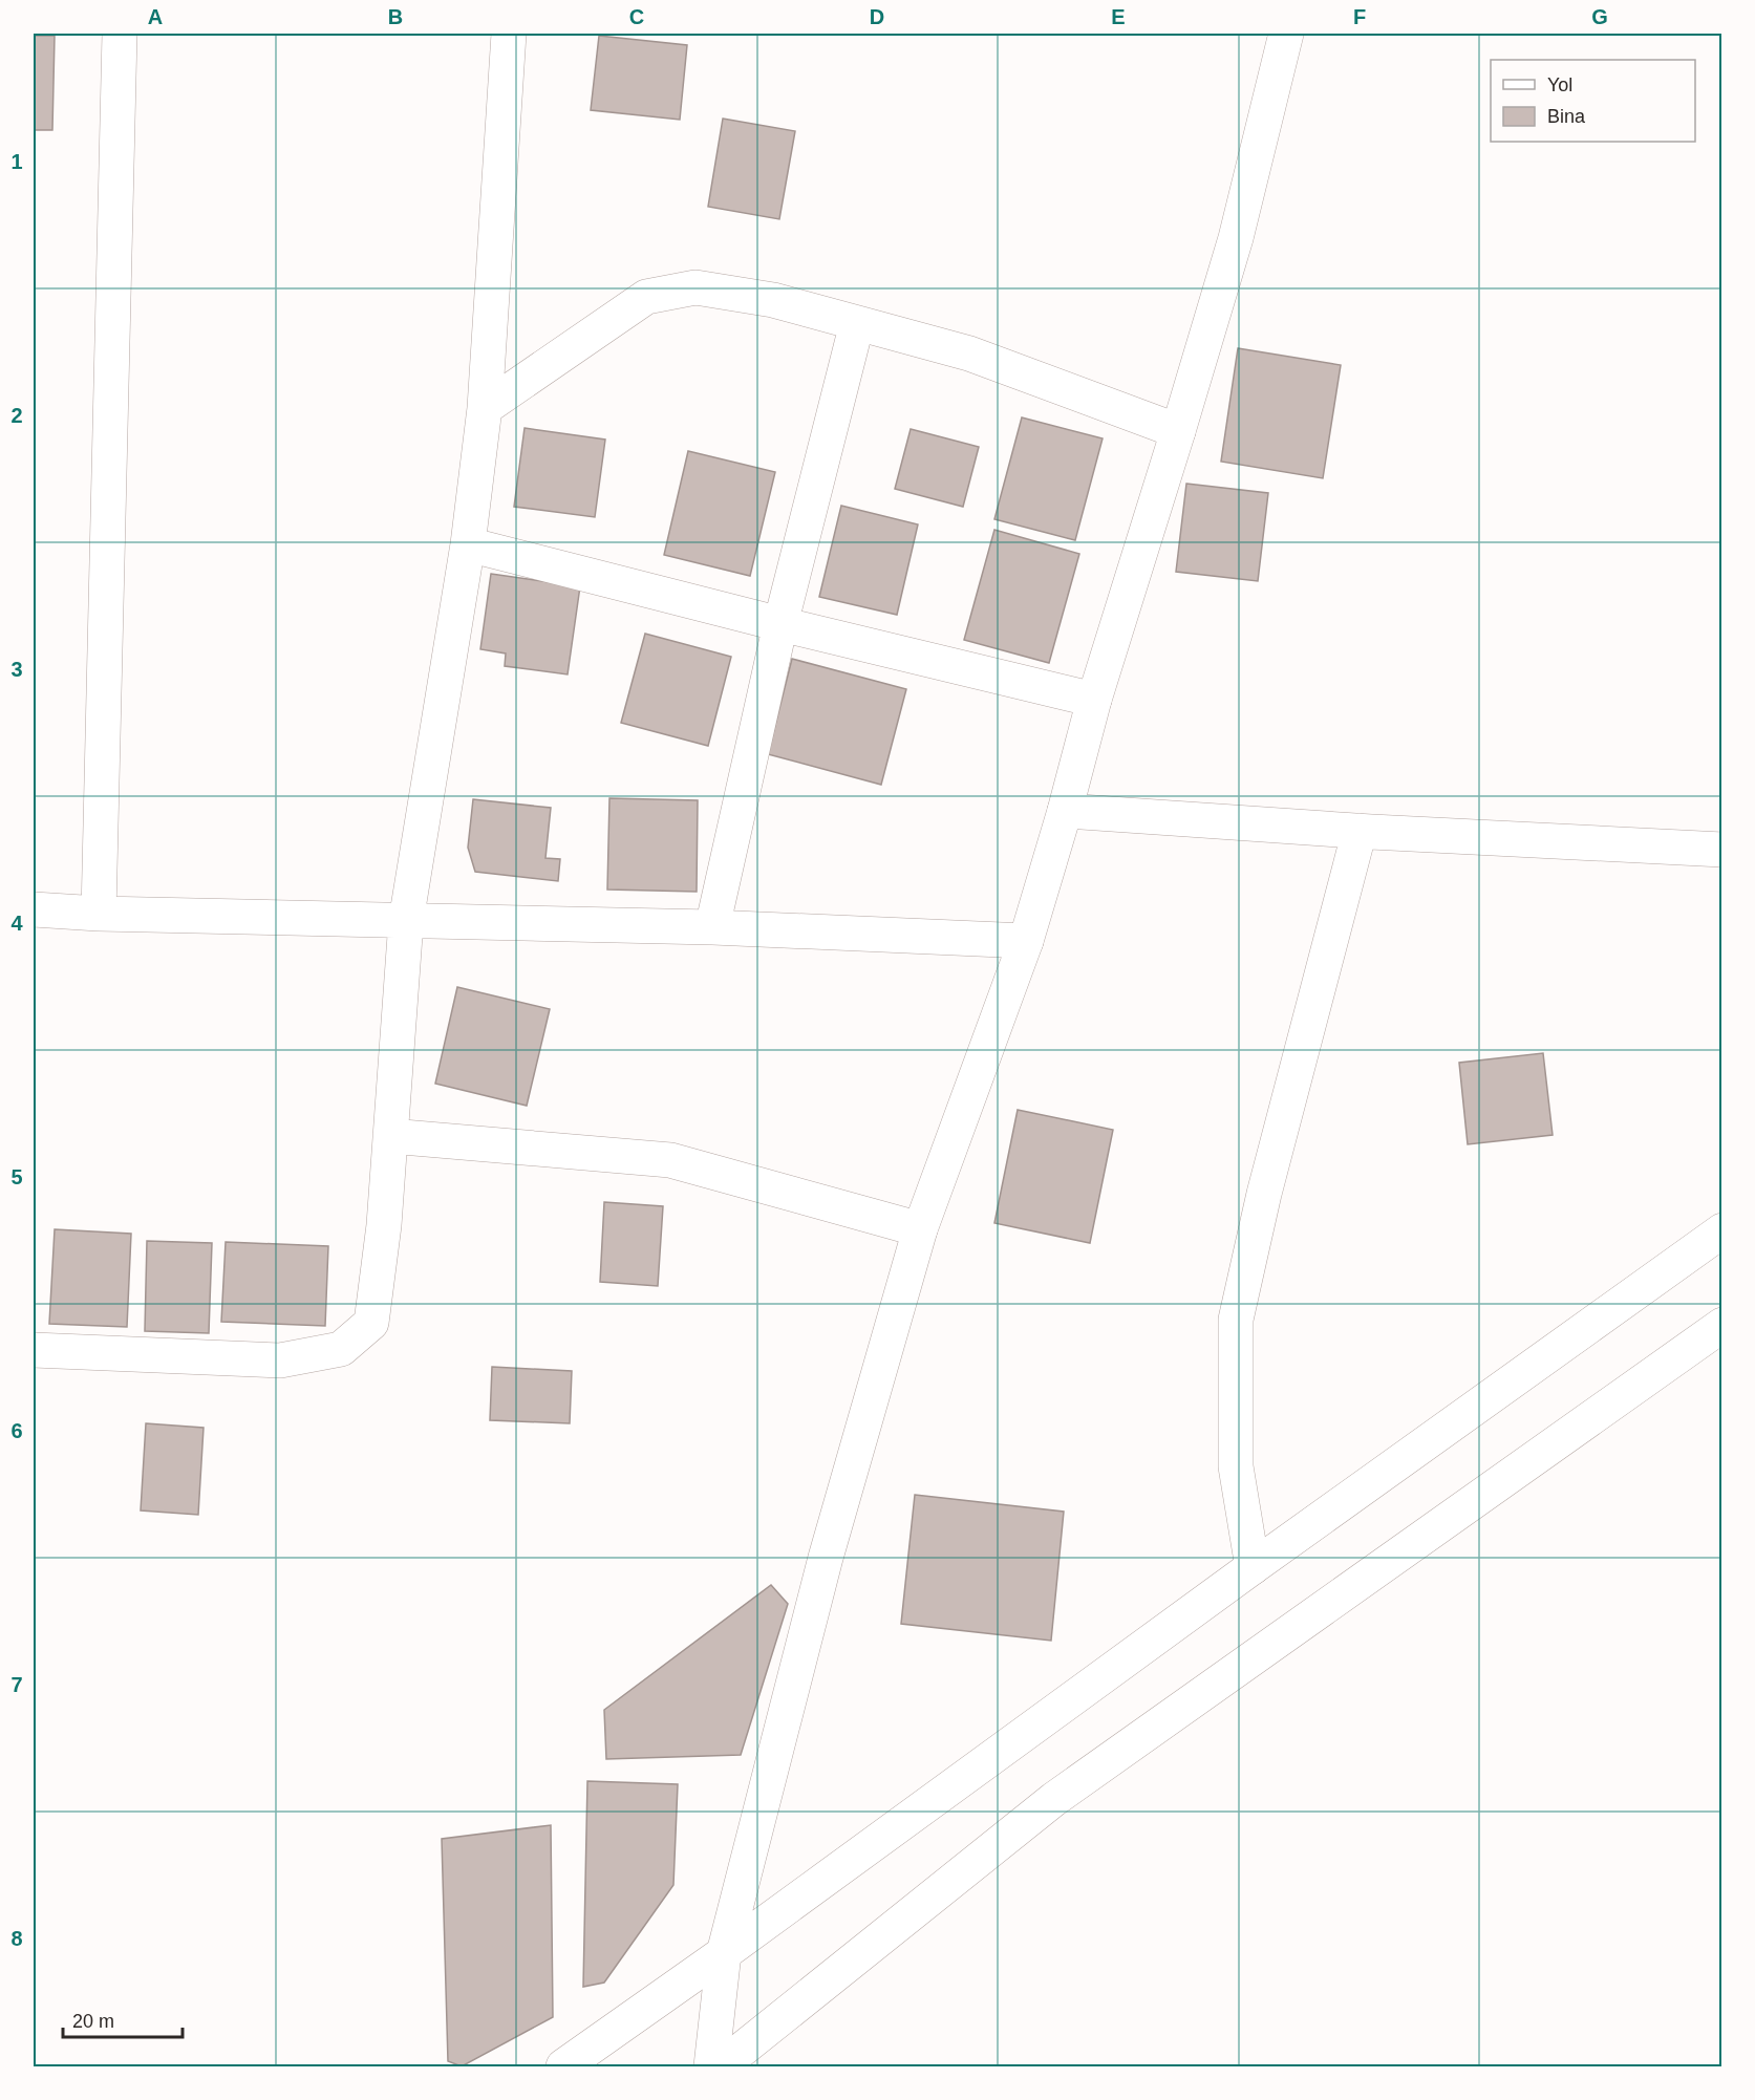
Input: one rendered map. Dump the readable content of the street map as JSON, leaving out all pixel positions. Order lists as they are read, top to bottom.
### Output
{
  "legend": ["Yol", "Bina"],
  "scale_bar": "20 m",
  "grid": {
    "columns": [
      "A",
      "B",
      "C",
      "D",
      "E",
      "F",
      "G"
    ],
    "rows": [
      "1",
      "2",
      "3",
      "4",
      "5",
      "6",
      "7",
      "8"
    ]
  }
}
